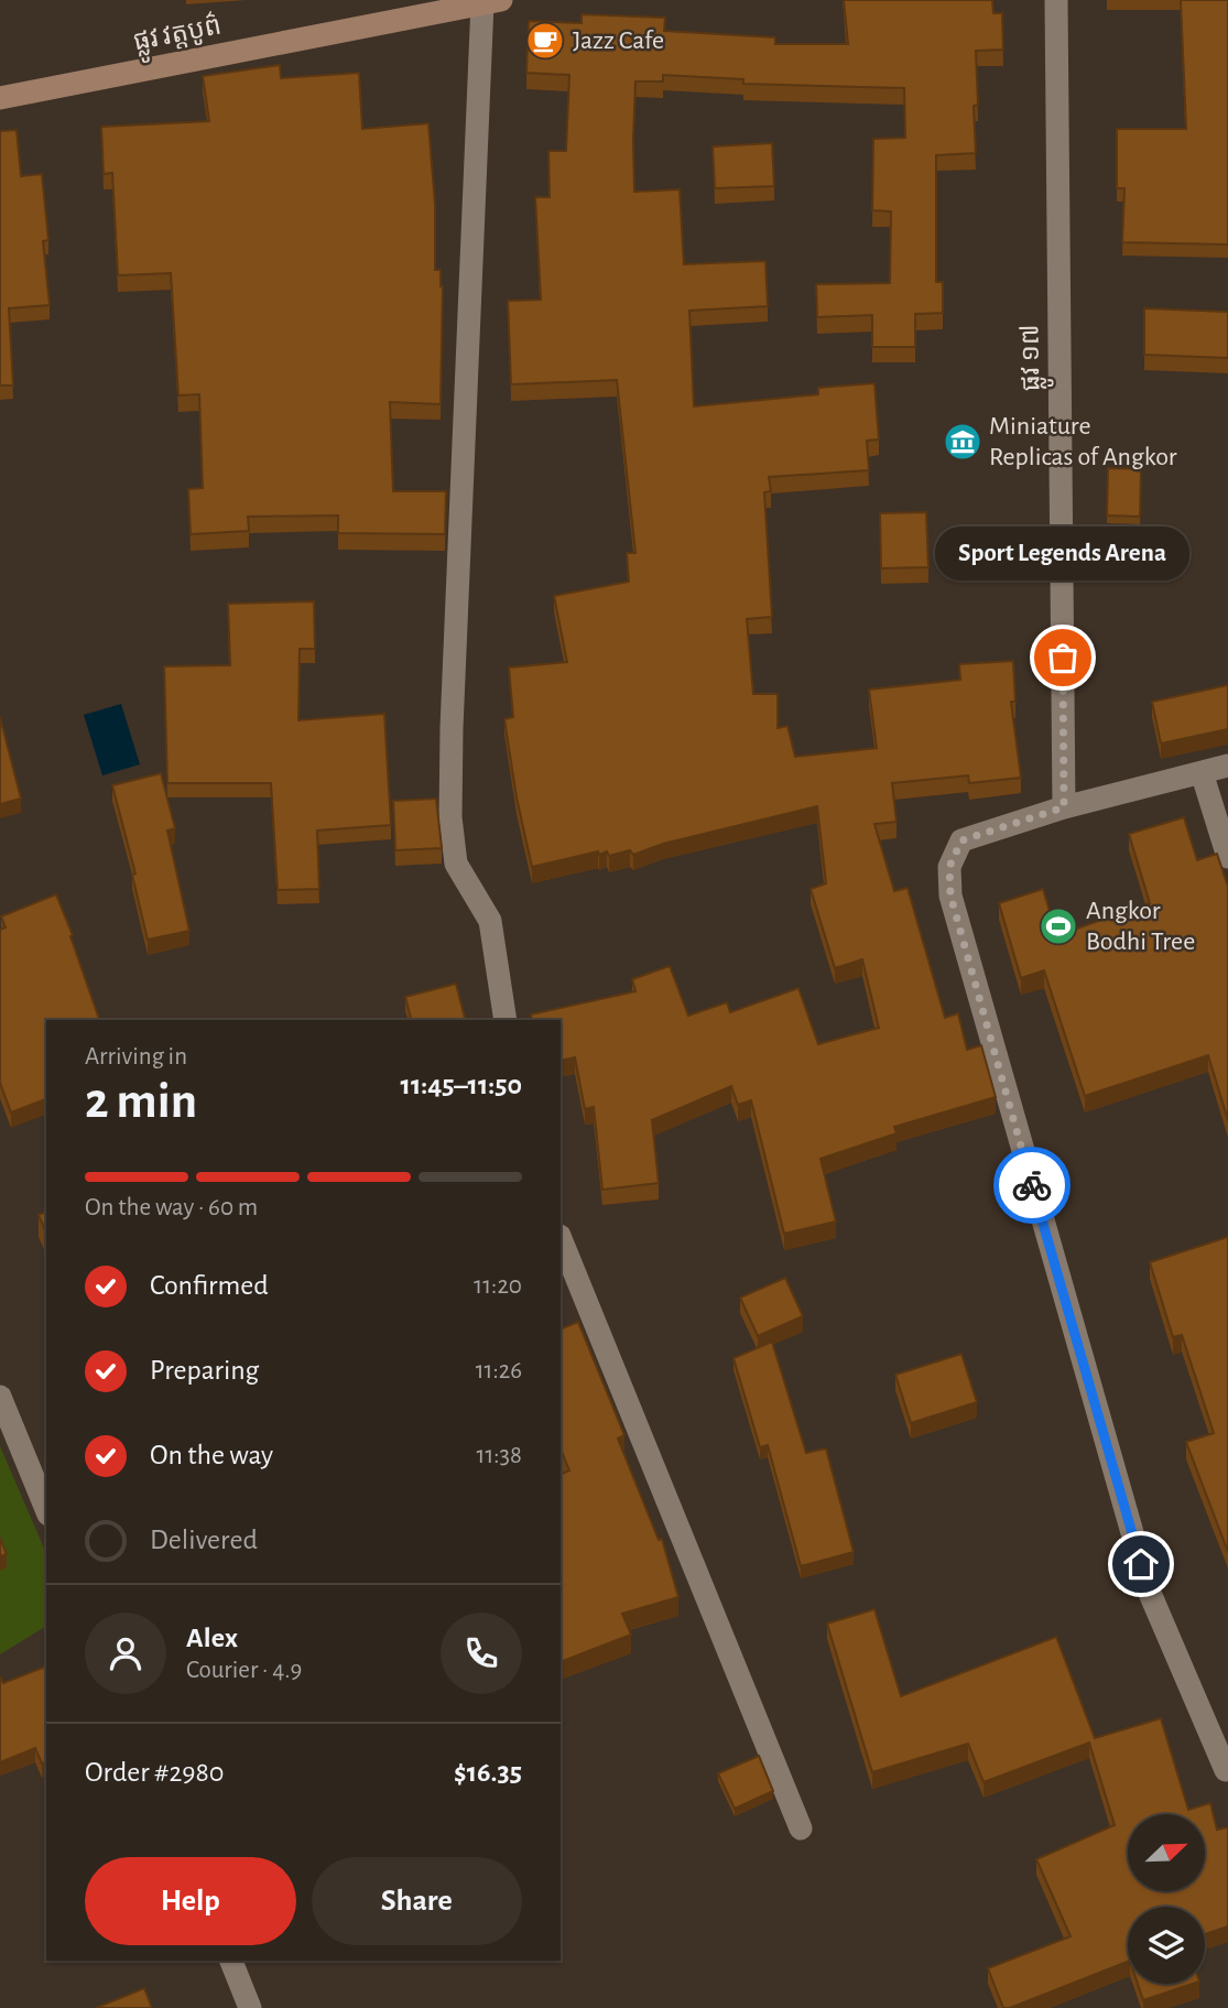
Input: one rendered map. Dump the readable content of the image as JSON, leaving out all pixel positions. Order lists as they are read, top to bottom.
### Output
{
  "streets": {
    "street": ["ផ្លូវ វត្តបូព៌", "ផ្លូវ ១៧"]
  },
  "places": {
    "cafe": ["Jazz Cafe"],
    "museum": ["Miniature Replicas of Angkor"],
    "other": ["Sport Legends Arena"],
    "sports": ["Angkor Bodhi Tree"]
  },
  "north": "top right",
  "page": {
    "bubble": "Sport Legends Arena",
    "heading": ["2 min", "Arriving in", "11:45–11:50"],
    "panel": [
      "Alex",
      "Courier · 4.9",
      "Order #2980",
      "$16.35"
    ],
    "bar": "On the way · 60 m",
    "list": [
      ["Confirmed", "11:20"],
      ["Preparing", "11:26"],
      ["On the way", "11:38"],
      "Delivered"
    ],
    "buttons": ["Help", "Share"]
  }
}
